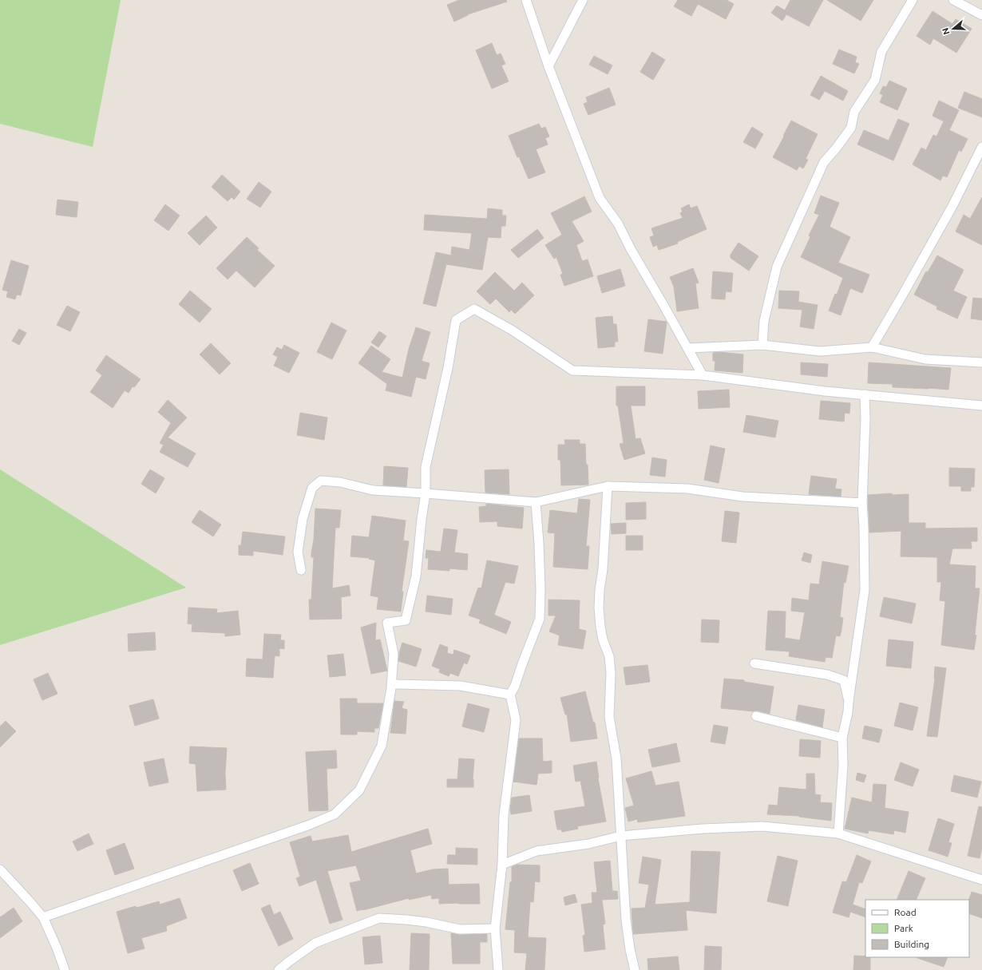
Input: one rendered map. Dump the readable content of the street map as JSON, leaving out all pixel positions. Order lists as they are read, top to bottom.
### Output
{
  "legend": ["Road", "Park", "Building"],
  "north": "left"
}
